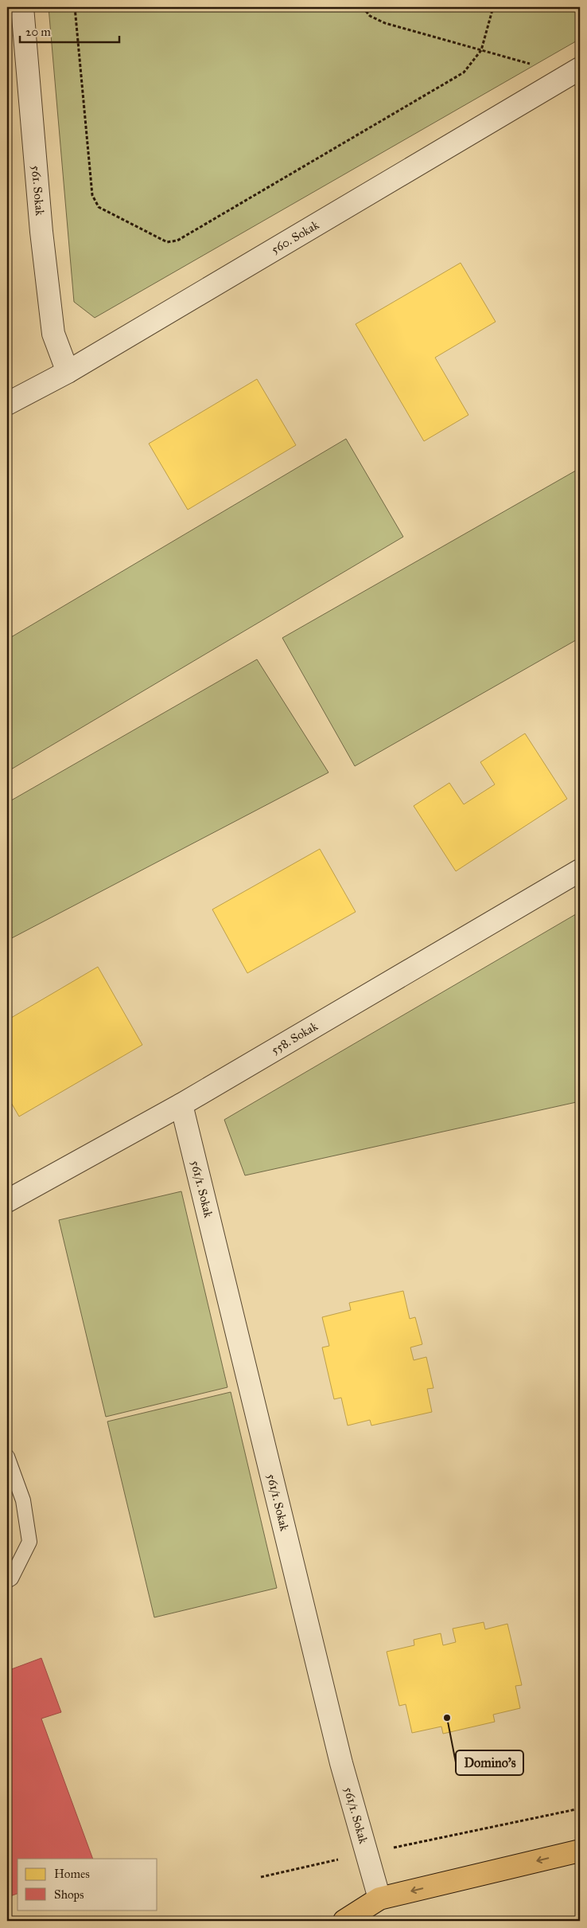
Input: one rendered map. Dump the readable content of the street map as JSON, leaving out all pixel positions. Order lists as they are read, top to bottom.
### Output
{
  "streets": {
    "street": [
      "561. Sokak",
      "560. Sokak",
      "558. Sokak",
      "561/1. Sokak"
    ]
  },
  "crossings": [
    ["561. Sokak", "560. Sokak"],
    ["558. Sokak", "561/1. Sokak"]
  ],
  "places": ["Domino's"],
  "legend": ["Homes", "Shops"],
  "scale_bar": "20 m"
}
